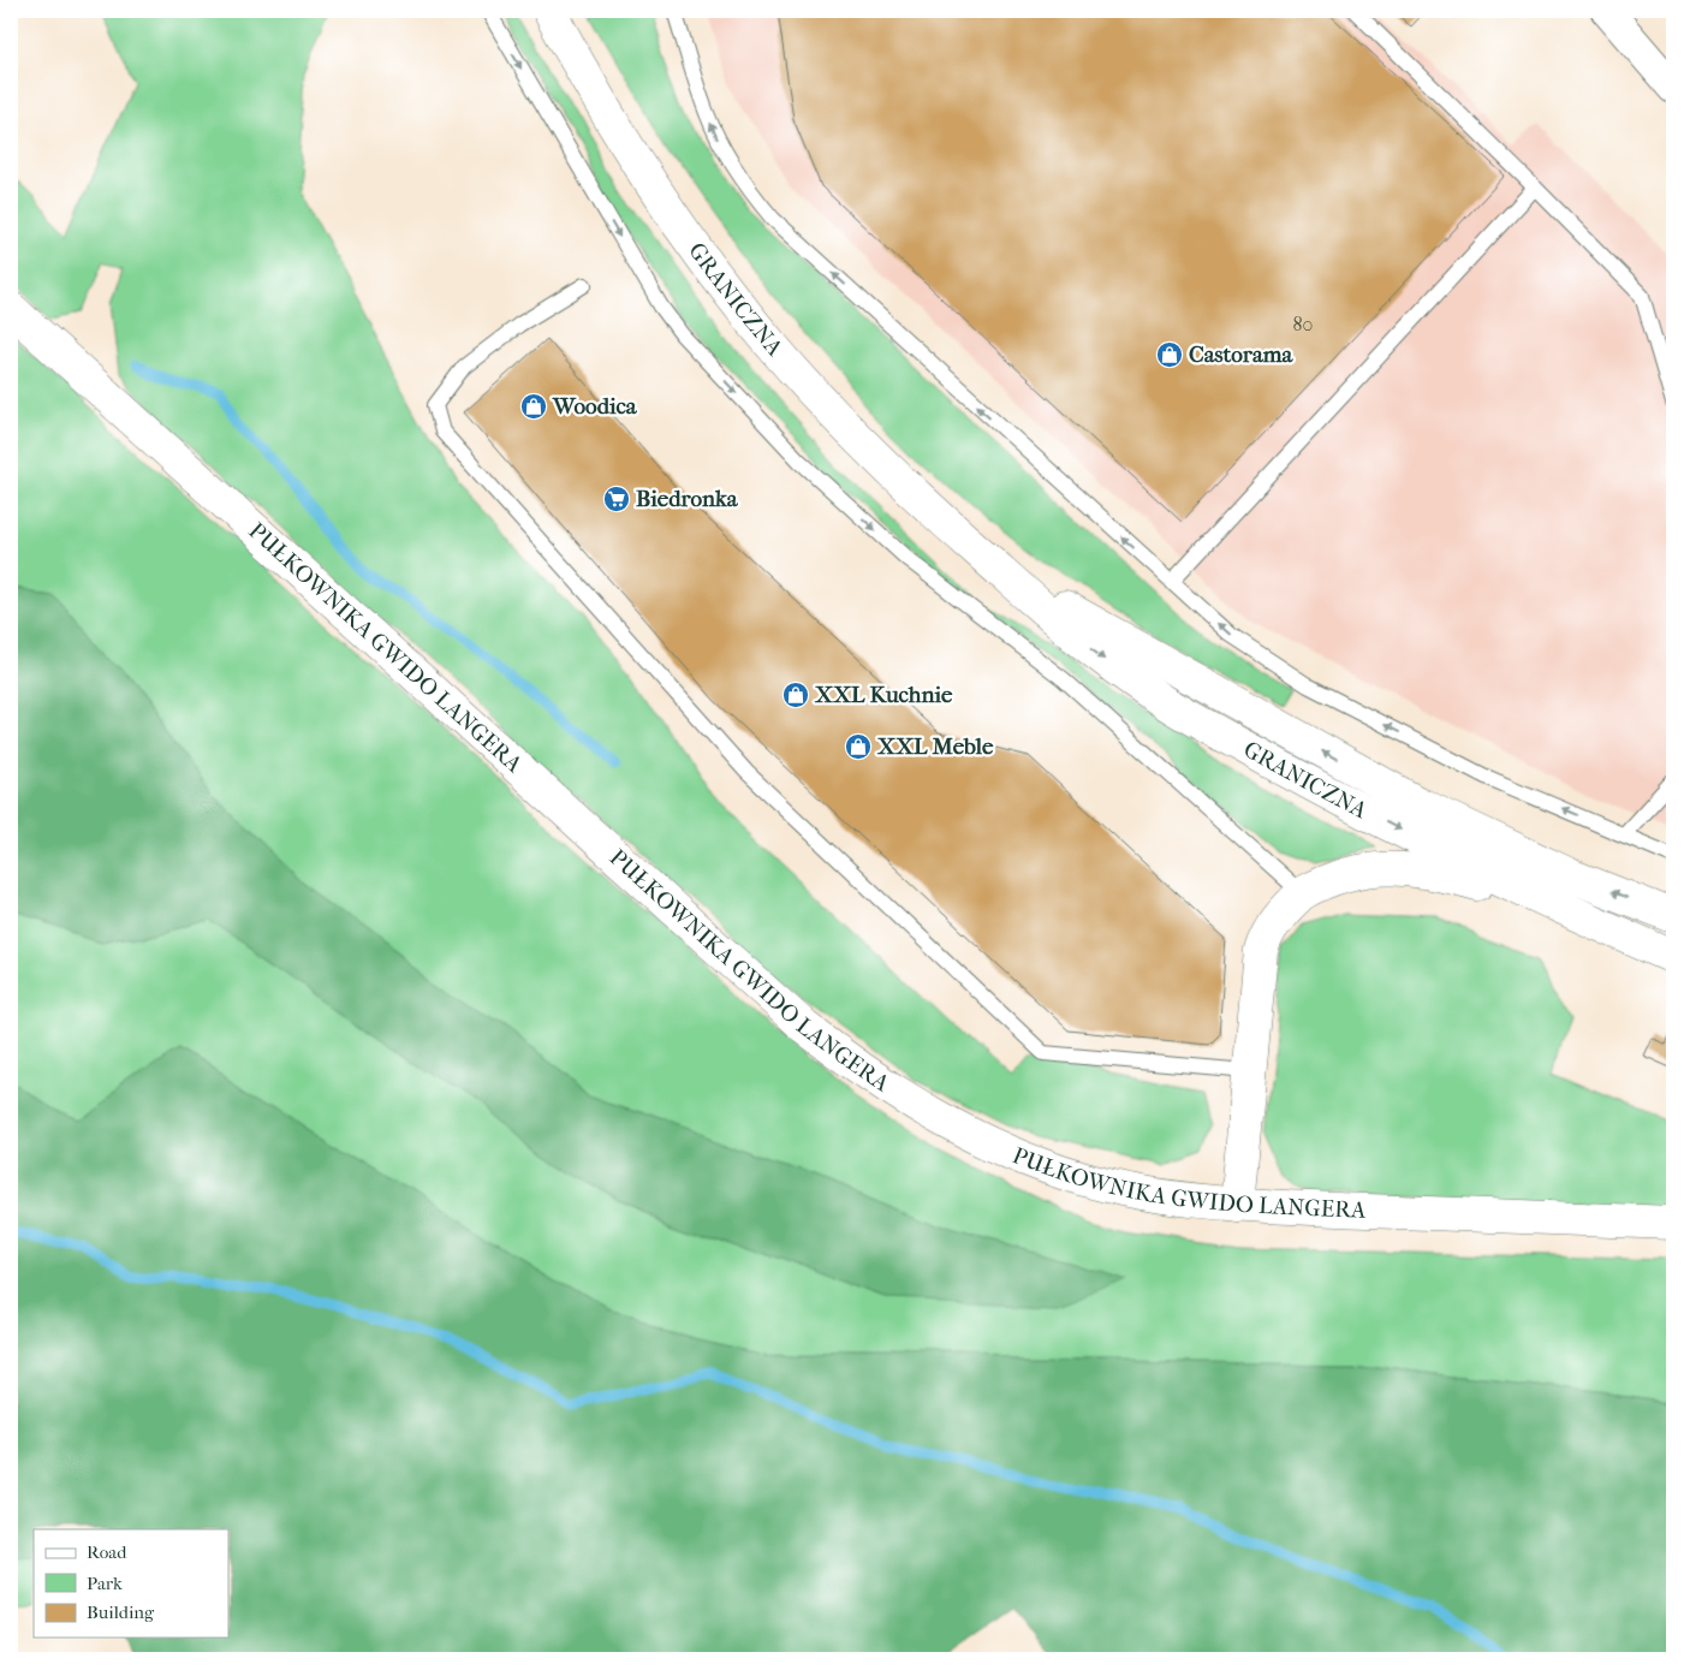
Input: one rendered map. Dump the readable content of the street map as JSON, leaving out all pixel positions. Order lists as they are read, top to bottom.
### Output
{
  "streets": {
    "main road": ["GRANICZNA", "PUŁKOWNIKA GWIDO LANGERA"]
  },
  "places": {
    "shop": [
      "Castorama",
      "Woodica",
      "XXL Kuchnie",
      "XXL Meble"
    ],
    "supermarket": ["Biedronka"]
  },
  "house_numbers": ["80"],
  "legend": ["Road", "Park", "Building"]
}
